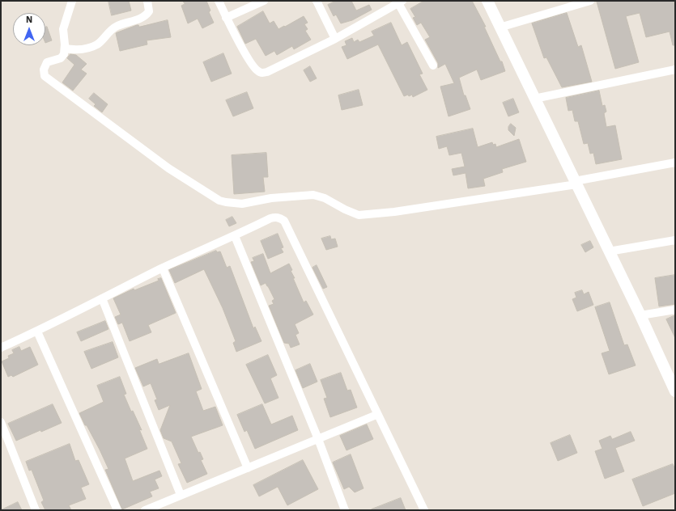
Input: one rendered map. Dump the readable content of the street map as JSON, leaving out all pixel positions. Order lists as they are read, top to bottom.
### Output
{
  "north": "top"
}
